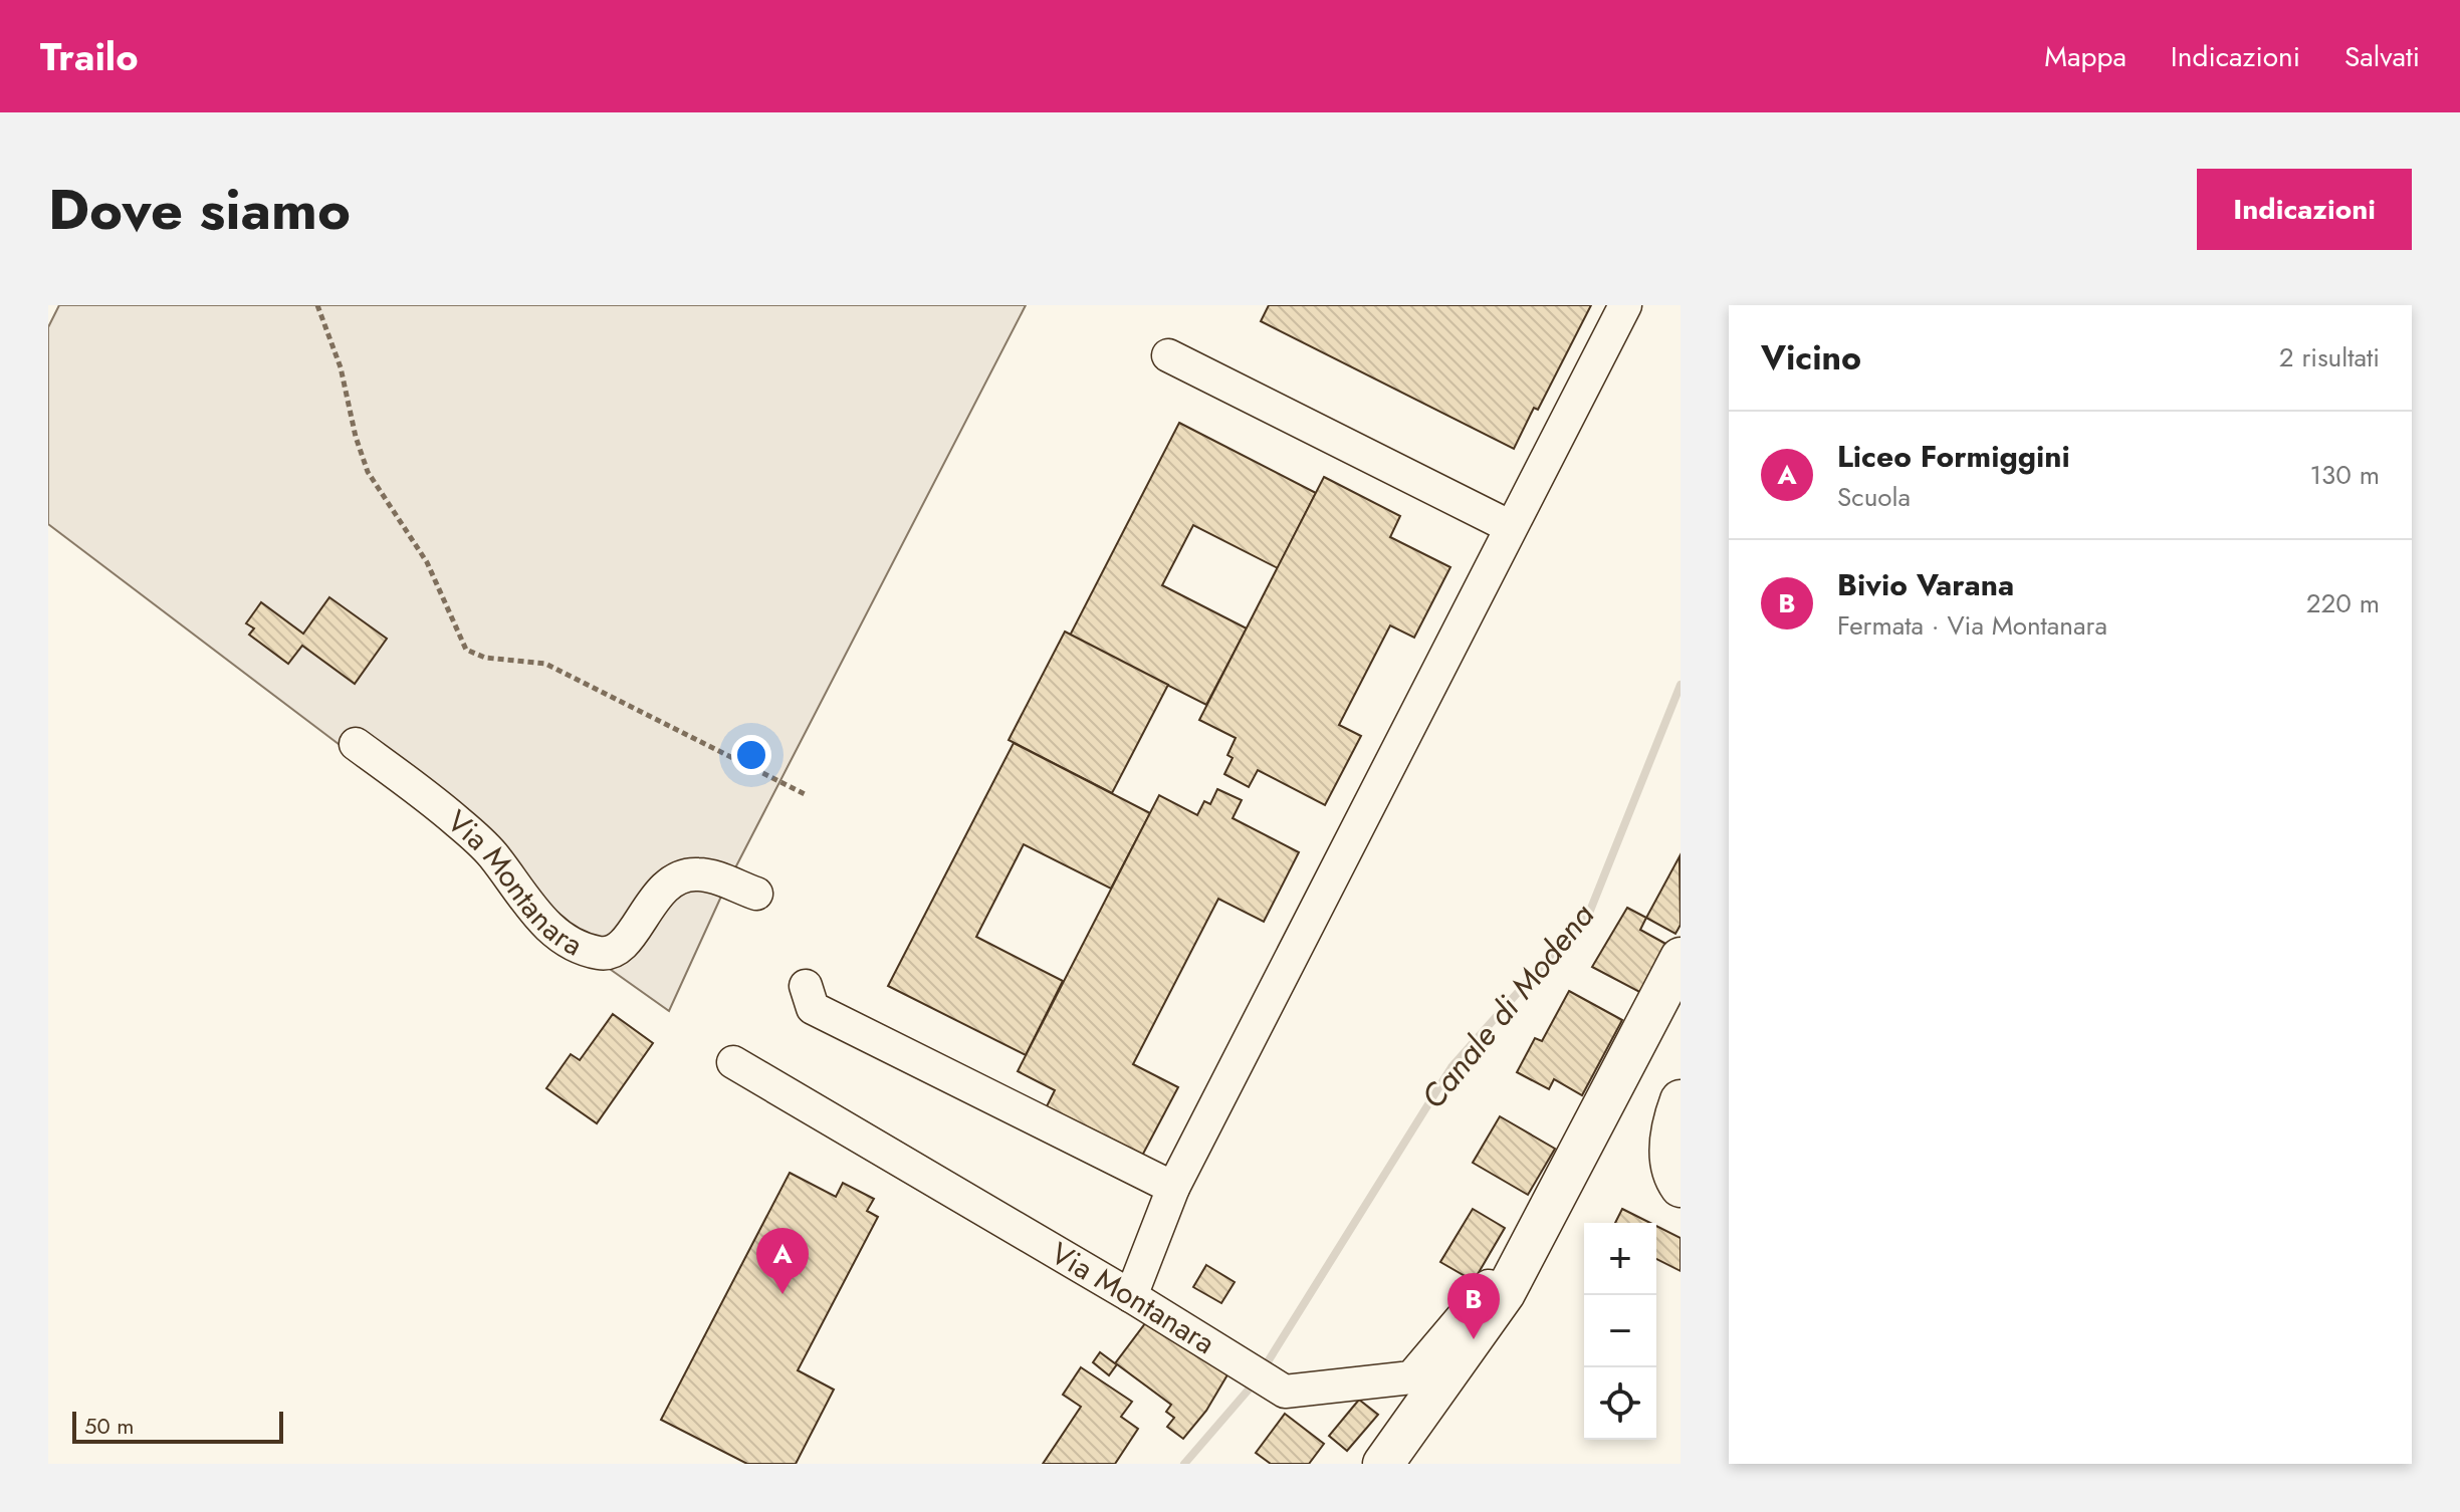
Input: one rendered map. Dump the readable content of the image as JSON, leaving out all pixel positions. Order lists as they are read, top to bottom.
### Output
{
  "streets": {
    "lane": ["Via Montanara"]
  },
  "water": ["Canale di Modena"],
  "scale_bar": "50 m",
  "page": {
    "header": "Trailo",
    "nav": ["Mappa", "Indicazioni", "Salvati"],
    "title": "Dove siamo",
    "buttons": "Indicazioni",
    "heading": ["Vicino", "2 risultati"],
    "list": [
      {
        "mark": "A",
        "name": "Liceo Formiggini",
        "note": "Scuola",
        "value": "130 m"
      },
      {
        "mark": "B",
        "name": "Bivio Varana",
        "note": "Fermata · Via Montanara",
        "value": "220 m"
      }
    ],
    "map_buttons": ["+", "−"],
    "pins": ["A", "B"],
    "scale": "50 m"
  }
}
